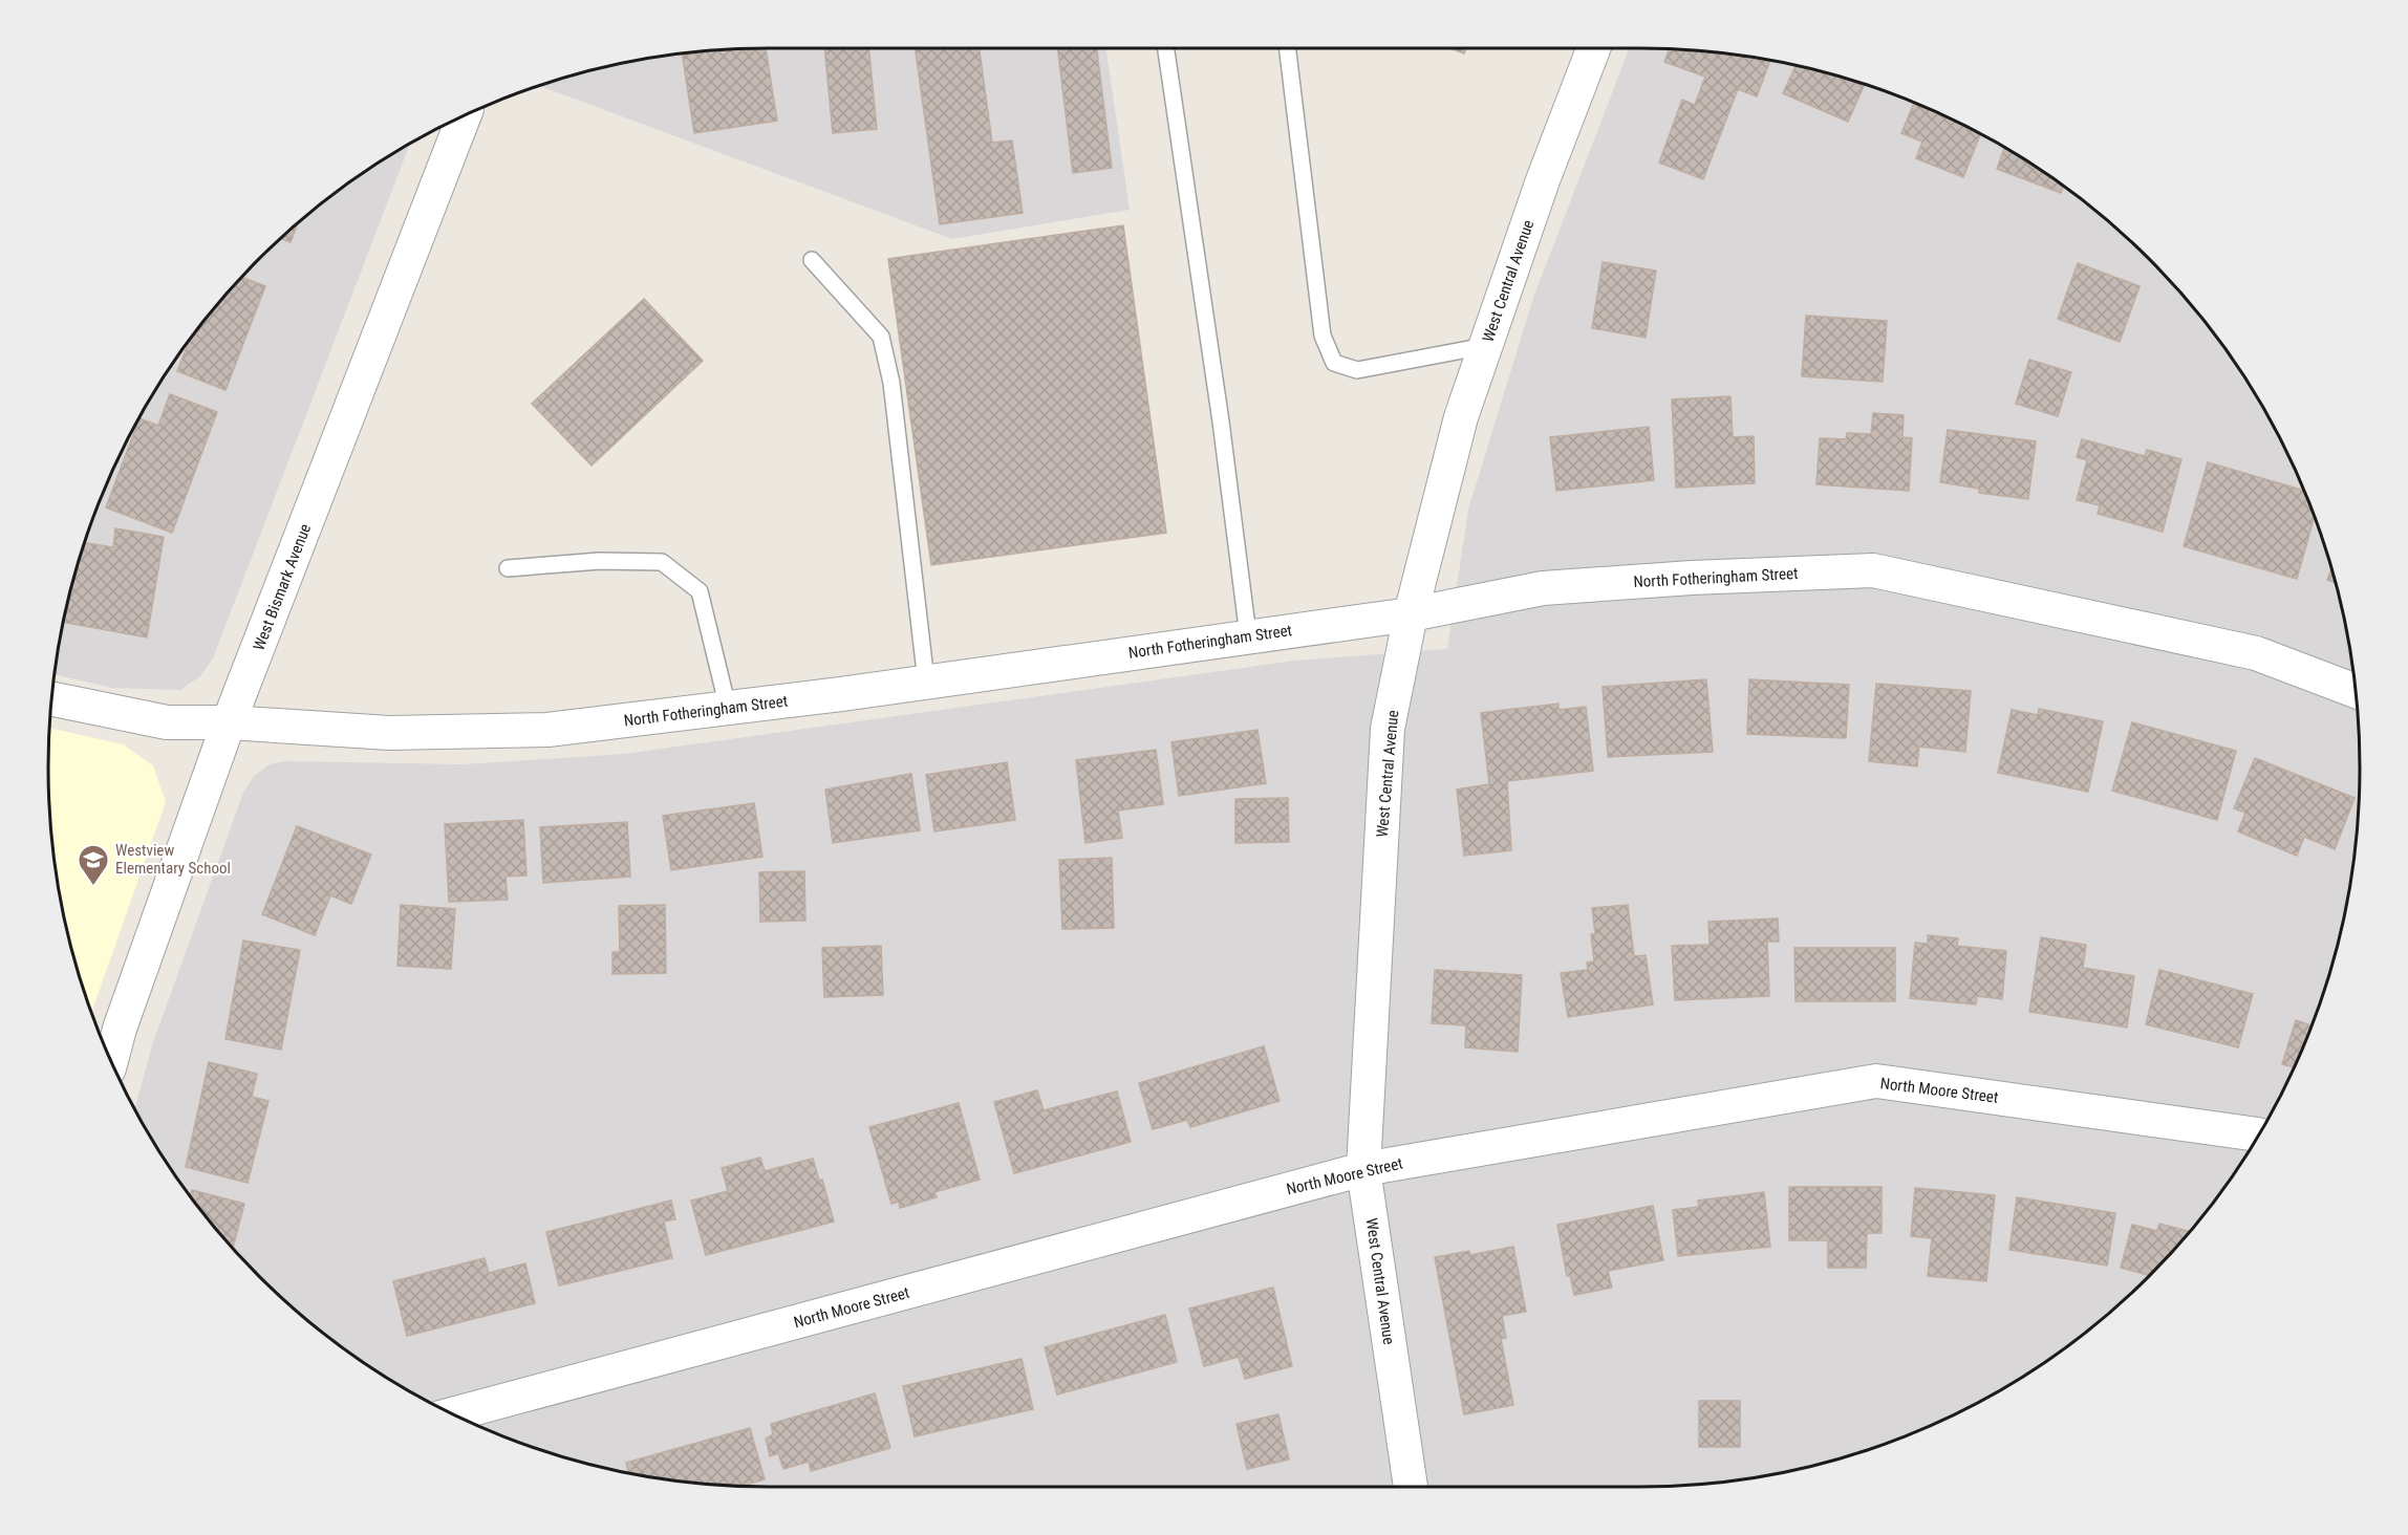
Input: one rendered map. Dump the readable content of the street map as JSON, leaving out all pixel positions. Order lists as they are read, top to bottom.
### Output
{
  "streets": {
    "street": [
      "West Central Avenue",
      "North Fotheringham Street",
      "West Bismark Avenue",
      "North Moore Street"
    ]
  },
  "crossings": [
    ["West Central Avenue", "North Fotheringham Street"],
    ["West Central Avenue", "North Moore Street"],
    ["North Fotheringham Street", "West Bismark Avenue"]
  ],
  "places": {
    "school or university": ["Westview Elementary School"]
  }
}
